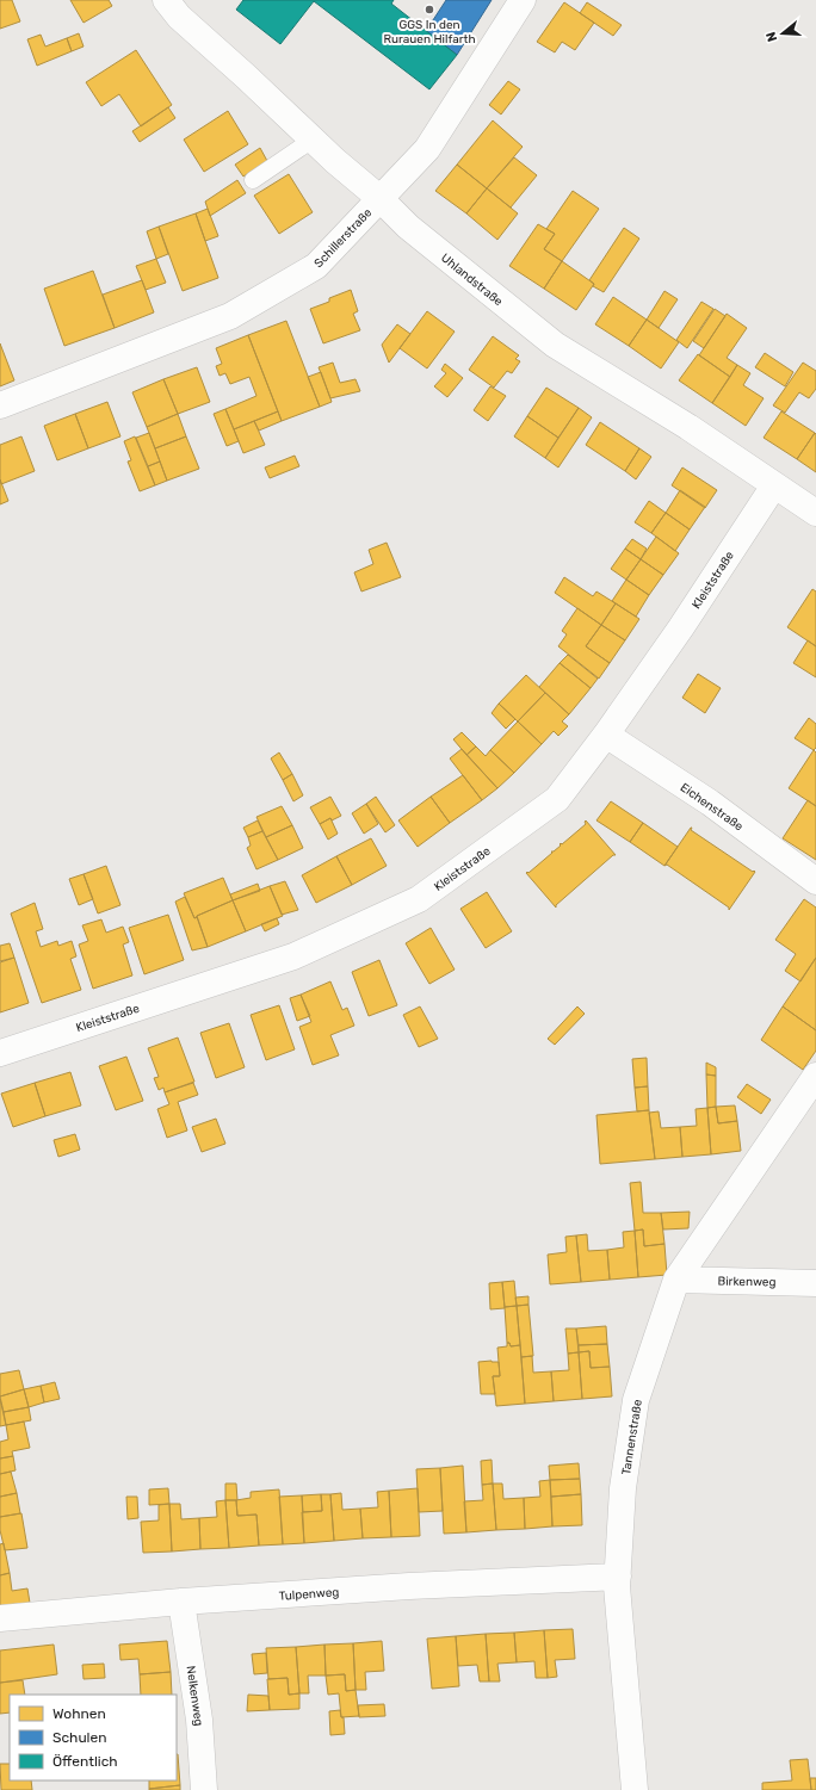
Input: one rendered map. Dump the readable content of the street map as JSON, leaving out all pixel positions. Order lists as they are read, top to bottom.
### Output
{
  "streets": {
    "street": [
      "Schillerstraße",
      "Uhlandstraße",
      "Kleiststraße",
      "Eichenstraße",
      "Birkenweg",
      "Tannenstraße",
      "Tulpenweg",
      "Nelkenweg"
    ]
  },
  "crossings": [
    ["Schillerstraße", "Uhlandstraße"],
    ["Uhlandstraße", "Kleiststraße"],
    ["Kleiststraße", "Eichenstraße"],
    ["Birkenweg", "Tannenstraße"],
    ["Tannenstraße", "Tulpenweg"],
    ["Tulpenweg", "Nelkenweg"]
  ],
  "places": ["GGS In den Rurauen Hilfarth"],
  "legend": ["Wohnen", "Schulen", "Öffentlich"],
  "north": "left"
}
